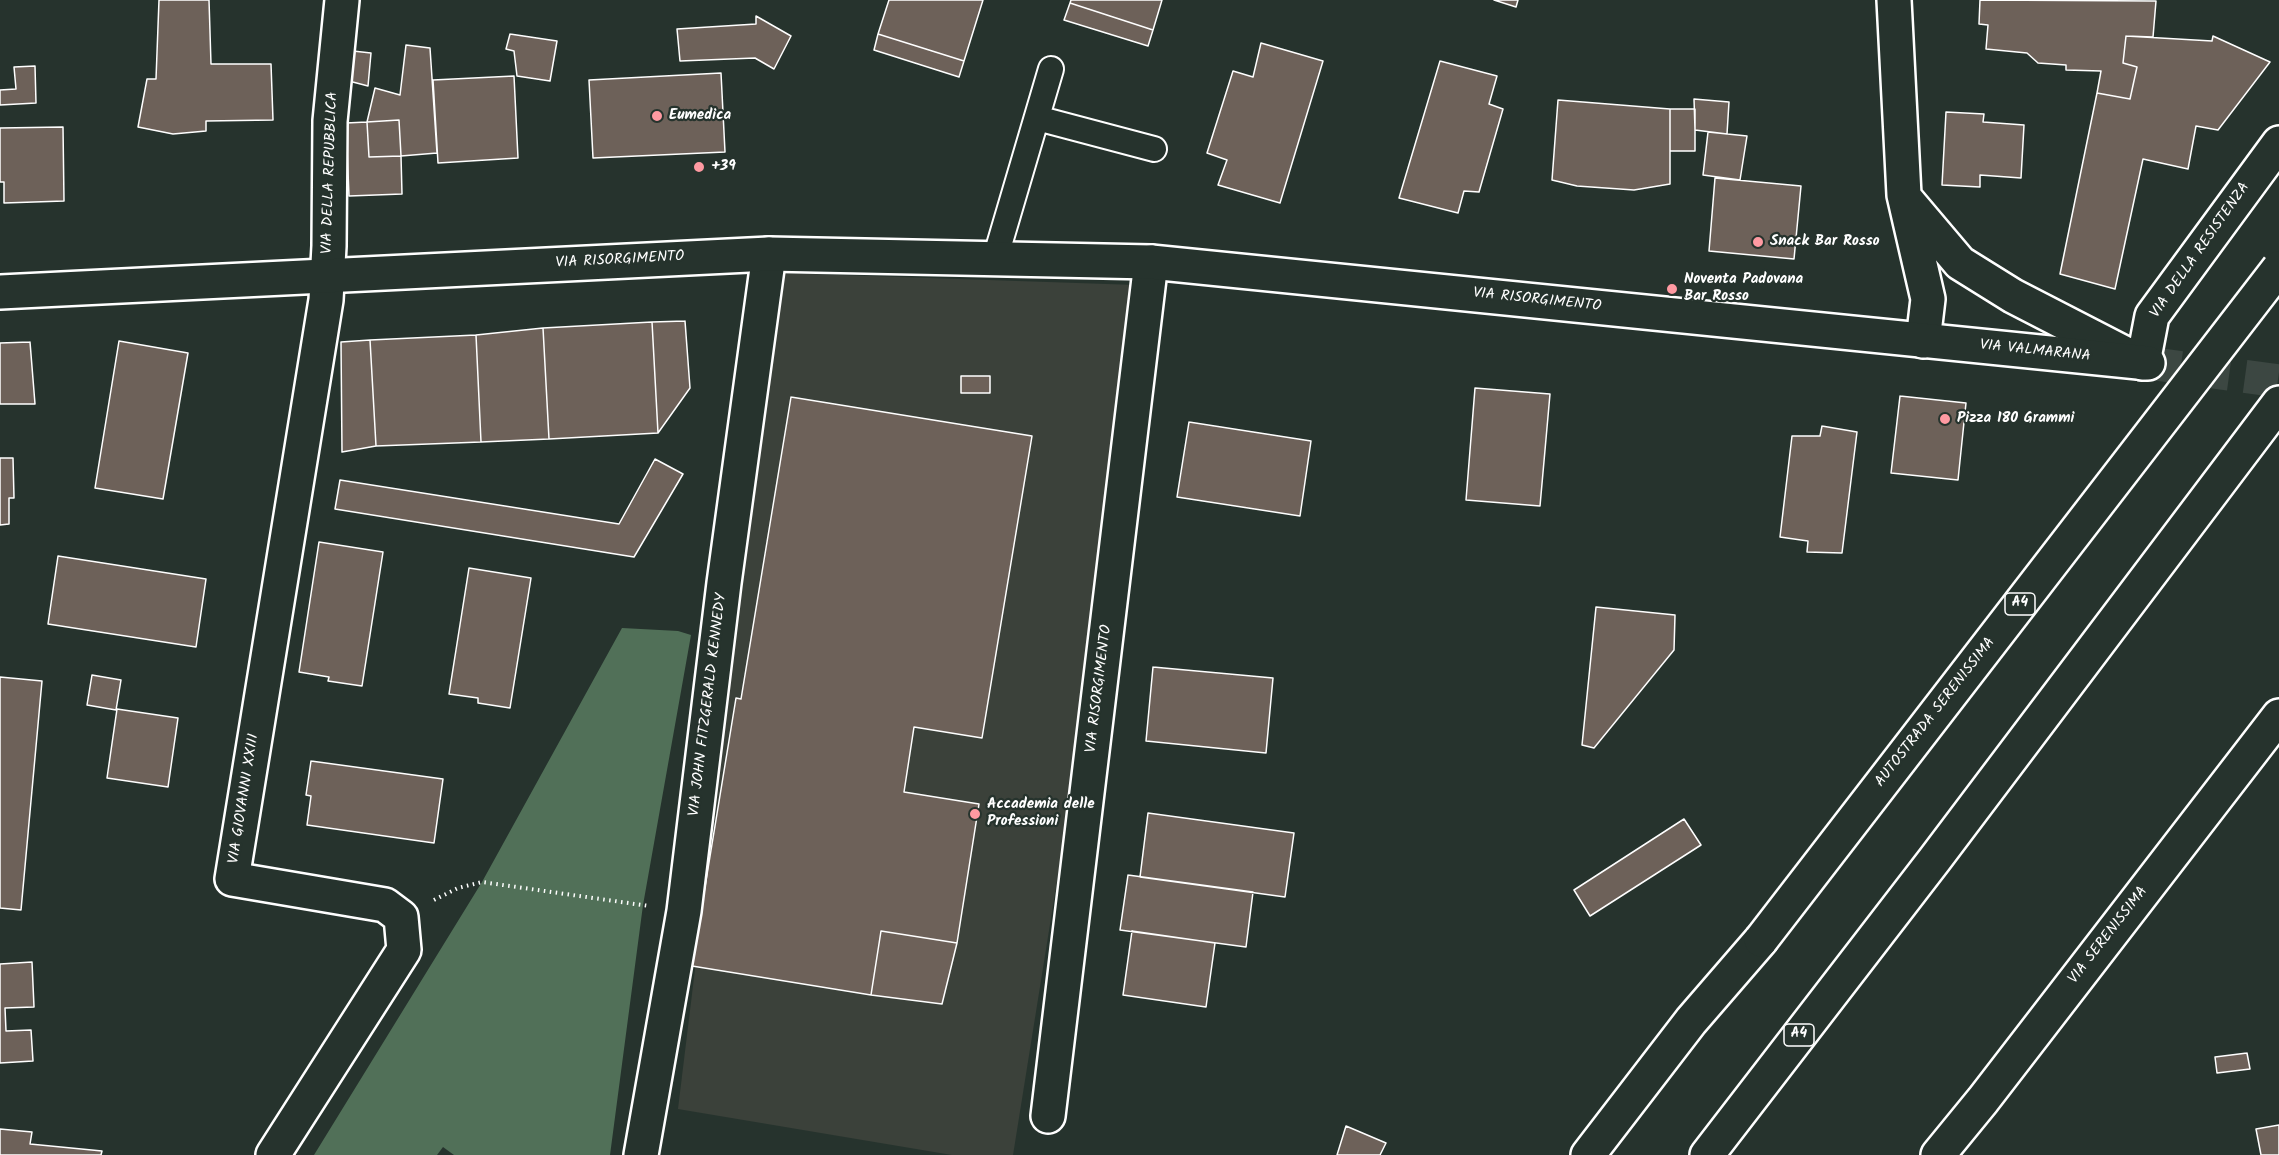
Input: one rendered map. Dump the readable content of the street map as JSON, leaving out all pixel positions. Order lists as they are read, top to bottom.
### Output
{
  "streets": {
    "main road": [
      "VIA DELLA REPUBBLICA",
      "VIA DELLA RESISTENZA",
      "VIA RISORGIMENTO",
      "VIA VALMARANA",
      "A4",
      "VIA JOHN FITZGERALD KENNEDY",
      "AUTOSTRADA SERENISSIMA",
      "VIA GIOVANNI XXIII",
      "VIA SERENISSIMA"
    ]
  },
  "crossings": [
    ["VIA DELLA REPUBBLICA", "VIA RISORGIMENTO"],
    ["VIA DELLA REPUBBLICA", "VIA GIOVANNI XXIII"],
    ["VIA DELLA RESISTENZA", "VIA VALMARANA"],
    ["VIA RISORGIMENTO", "VIA VALMARANA"],
    ["VIA RISORGIMENTO", "VIA JOHN FITZGERALD KENNEDY"],
    ["VIA RISORGIMENTO", "VIA GIOVANNI XXIII"]
  ],
  "places": [
    "Eumedica",
    "+39",
    "Snack Bar Rosso",
    "Noventa Padovana Bar Rosso",
    "Pizza 180 Grammi",
    "Accademia delle Professioni"
  ]
}
